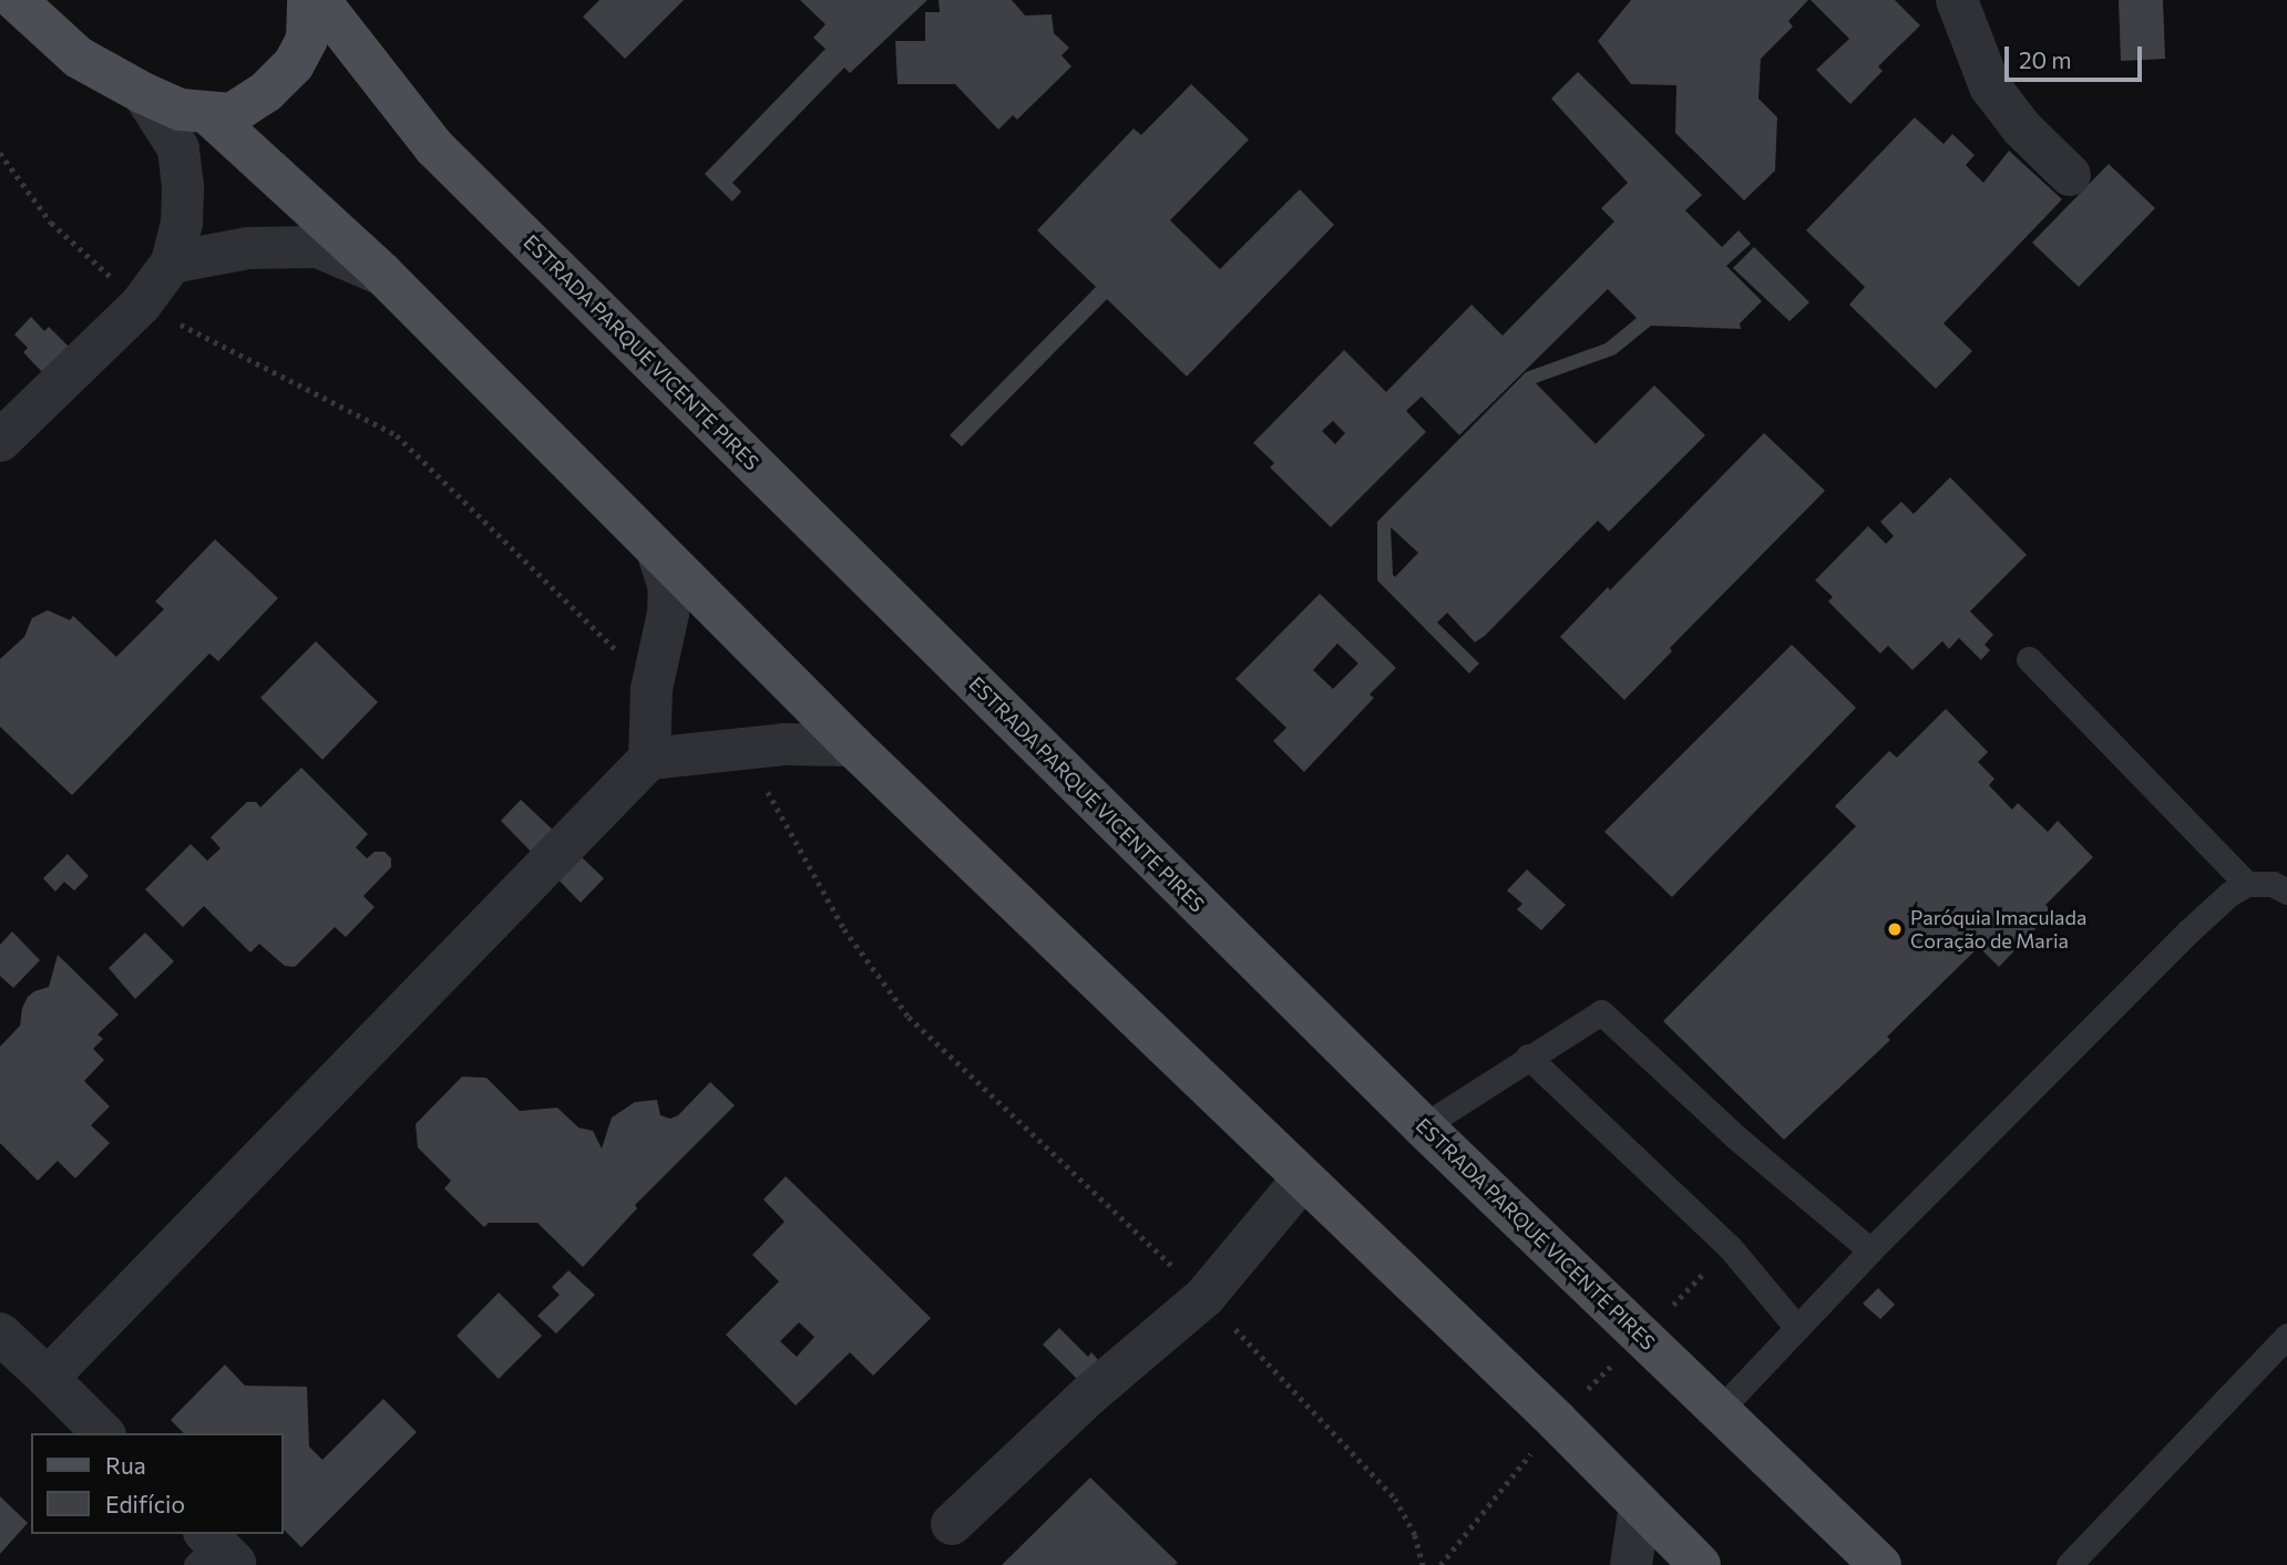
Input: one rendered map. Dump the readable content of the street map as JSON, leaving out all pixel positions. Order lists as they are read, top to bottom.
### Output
{
  "streets": {
    "main road": ["ESTRADA PARQUE VICENTE PIRES"]
  },
  "places": ["Paróquia Imaculada Coração de Maria"],
  "legend": ["Rua", "Edifício"],
  "scale_bar": "20 m"
}
